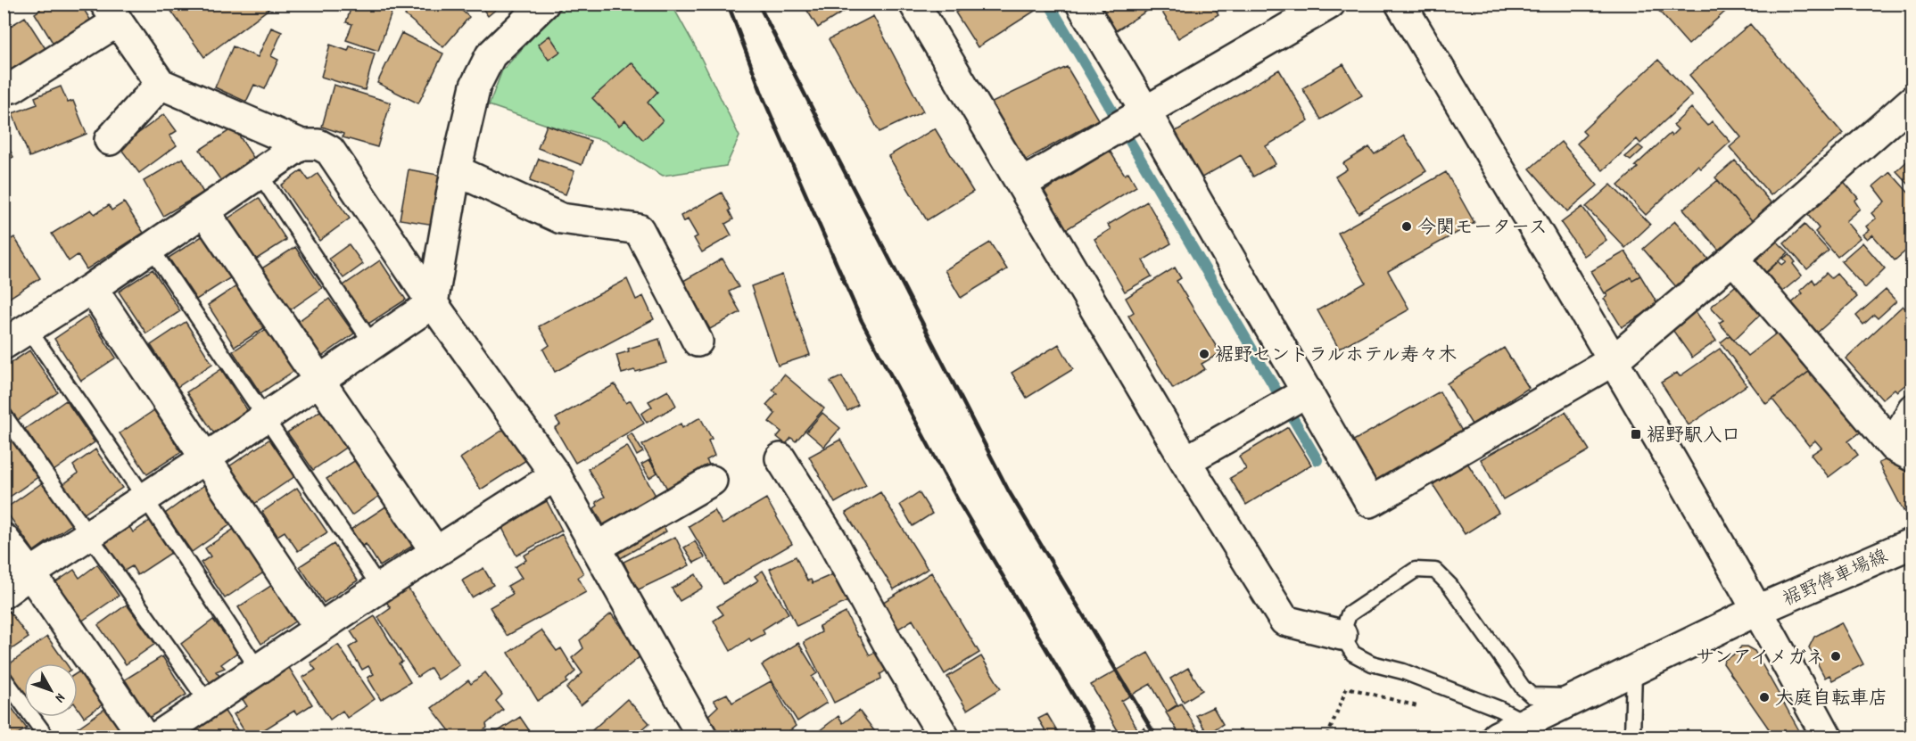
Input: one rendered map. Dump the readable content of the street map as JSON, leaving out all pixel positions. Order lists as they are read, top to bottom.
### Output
{
  "streets": {
    "street": ["裾野停車場線"]
  },
  "places": {
    "other": [
      "今関モータース",
      "裾野セントラルホテル寿々木",
      "サンアイメガネ",
      "大庭自転車店"
    ],
    "transit": ["裾野駅入口"]
  },
  "north": "bottom right"
}
